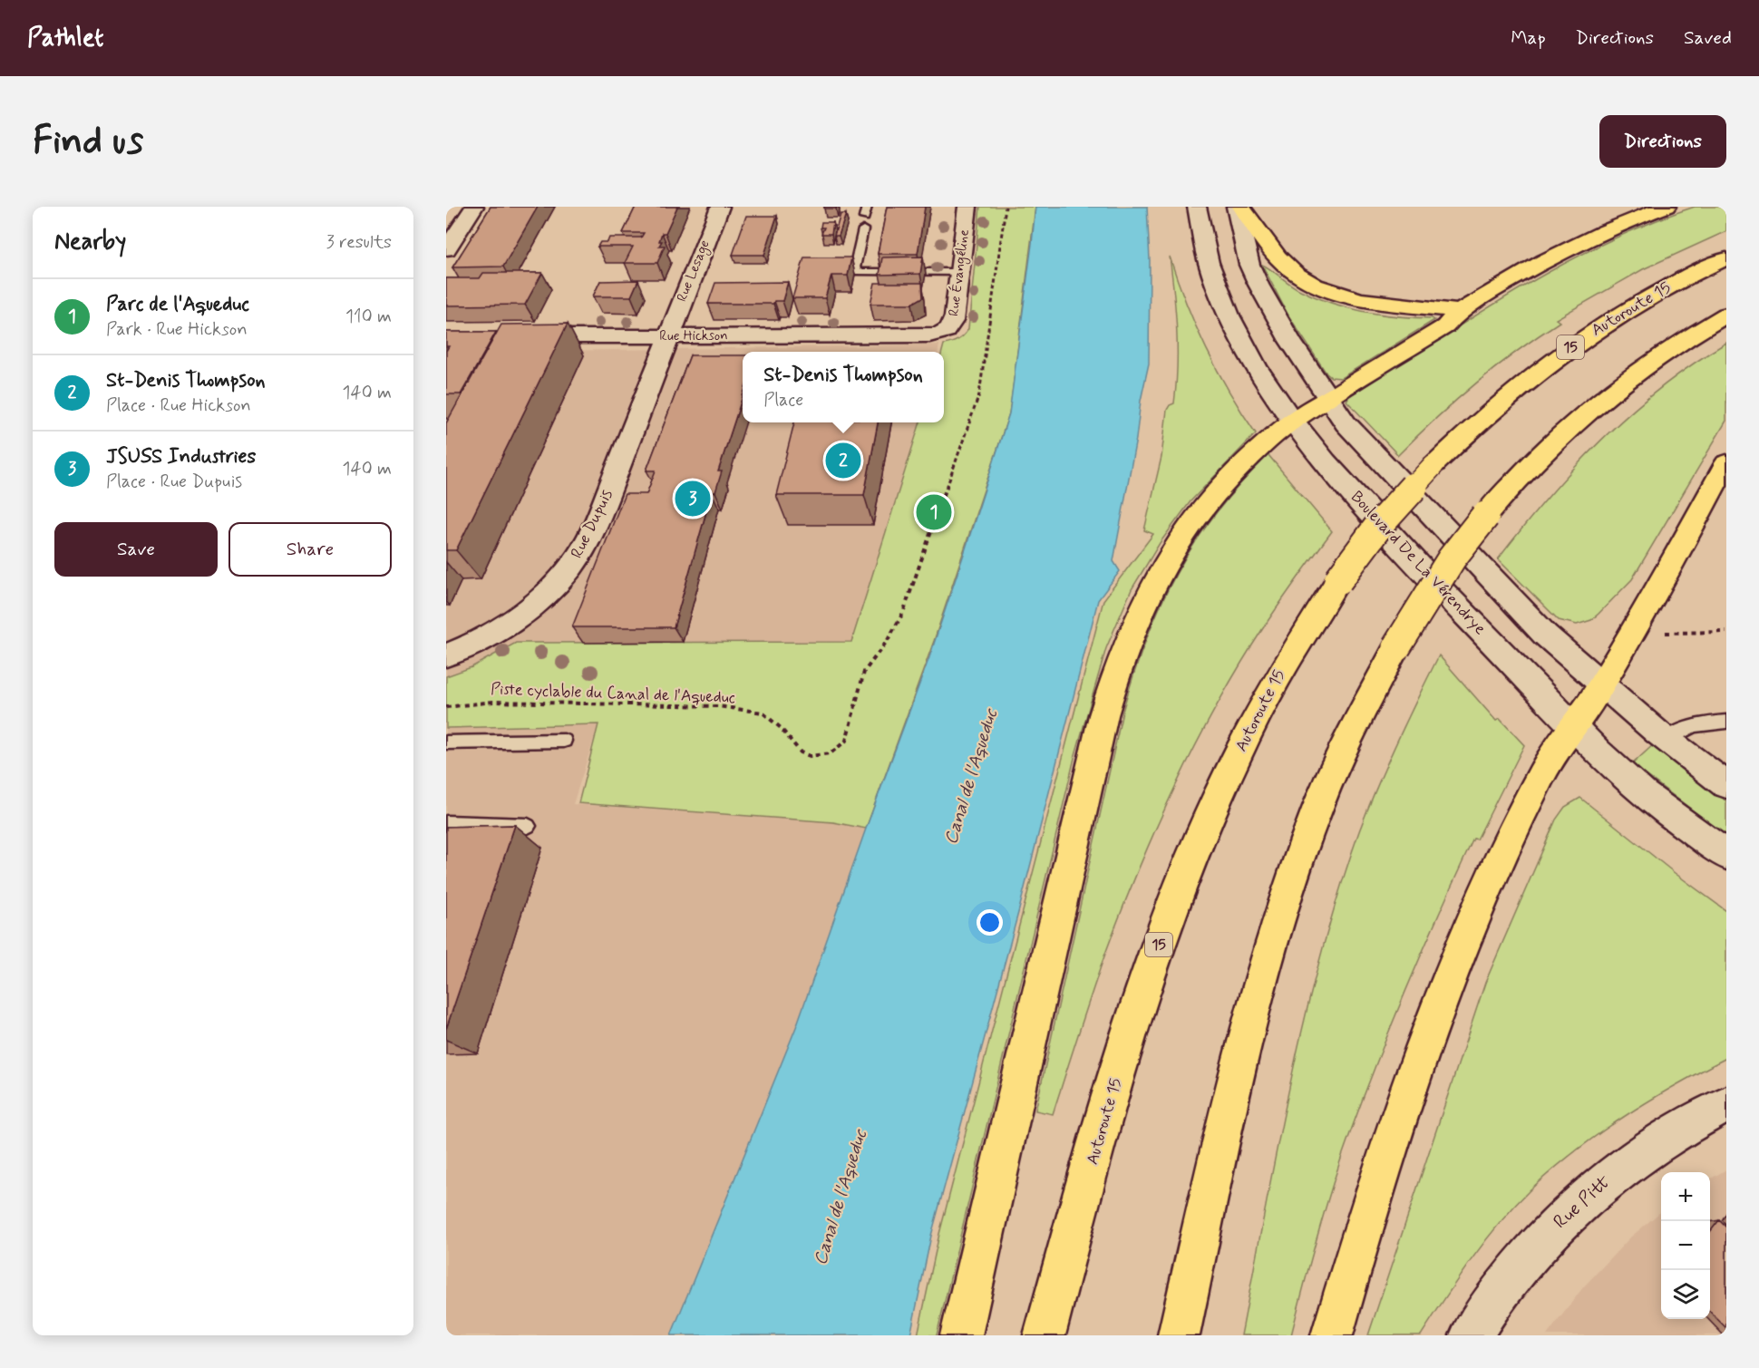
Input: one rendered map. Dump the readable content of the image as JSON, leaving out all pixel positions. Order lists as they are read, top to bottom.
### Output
{
  "streets": {
    "highway": ["Autoroute 15", "15"],
    "main road": [
      "Rue Lesage",
      "Rue Évangéline",
      "Rue Hickson",
      "Rue Dupuis",
      "Boulevard De La Vérendrye",
      "Rue Pitt"
    ],
    "path": ["Piste cyclable du Canal de l'Aqueduc"]
  },
  "crossings": [
    ["Rue Lesage", "Rue Hickson"],
    ["Rue Lesage", "Rue Dupuis"],
    ["Rue Évangéline", "Rue Hickson"],
    ["Rue Hickson", "Rue Dupuis"]
  ],
  "water": ["Canal de l'Aqueduc"],
  "page": {
    "header": "Pathlet",
    "nav": ["Map", "Directions", "Saved"],
    "buttons": [
      "Directions",
      ["Save", "Share"]
    ],
    "title": "Find us",
    "heading": ["Nearby", "3 results"],
    "list": [
      {
        "mark": "1",
        "name": "Parc de l'Aqueduc",
        "note": "Park · Rue Hickson",
        "value": "110 m"
      },
      {
        "mark": "2",
        "name": "St-Denis Thompson",
        "note": "Place · Rue Hickson",
        "value": "140 m"
      },
      {
        "mark": "3",
        "name": "JSUSS Industries",
        "note": "Place · Rue Dupuis",
        "value": "140 m"
      }
    ],
    "popup": ["St-Denis Thompson", "Place"],
    "pins": ["2", "3", "1"],
    "map_buttons": ["+", "−"]
  }
}
